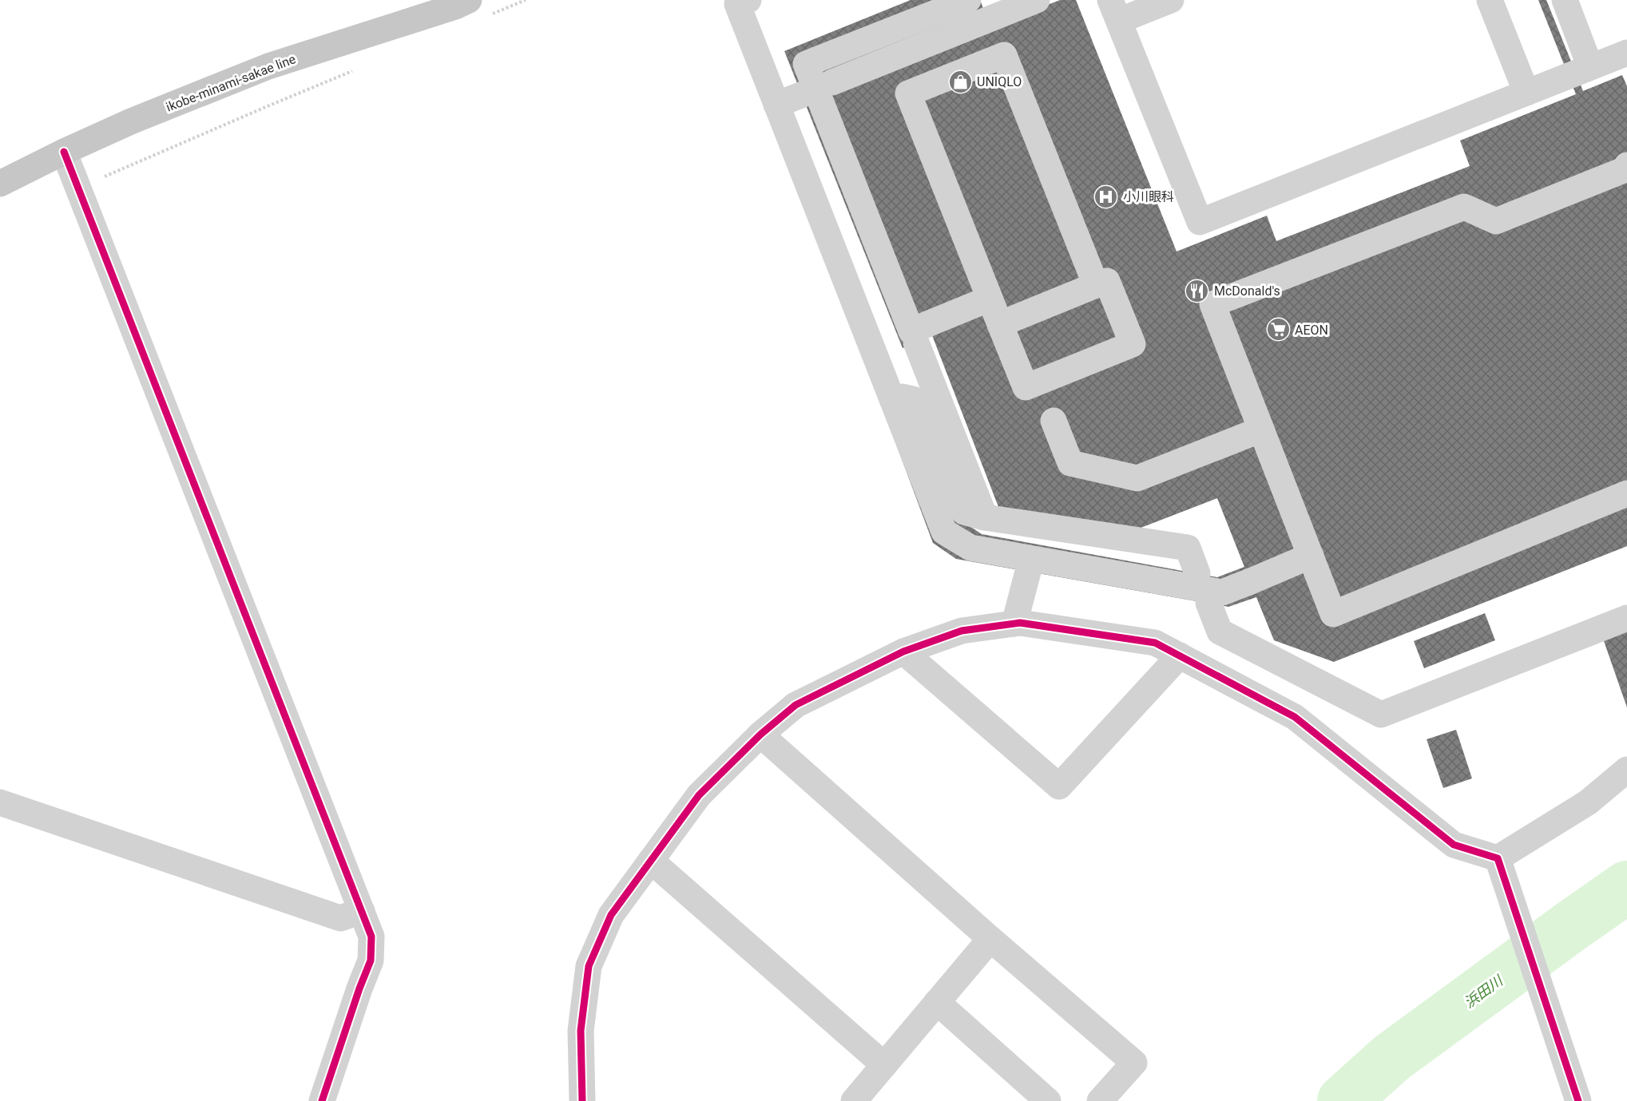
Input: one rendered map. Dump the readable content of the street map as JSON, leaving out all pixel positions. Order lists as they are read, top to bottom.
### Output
{
  "streets": {
    "main road": ["ikobe-minami-sakae line"]
  },
  "water": ["浜田川"],
  "places": {
    "shop": ["UNIQLO"],
    "hospital": ["小川眼科"],
    "restaurant": ["McDonald's"],
    "supermarket": ["AEON"]
  }
}
